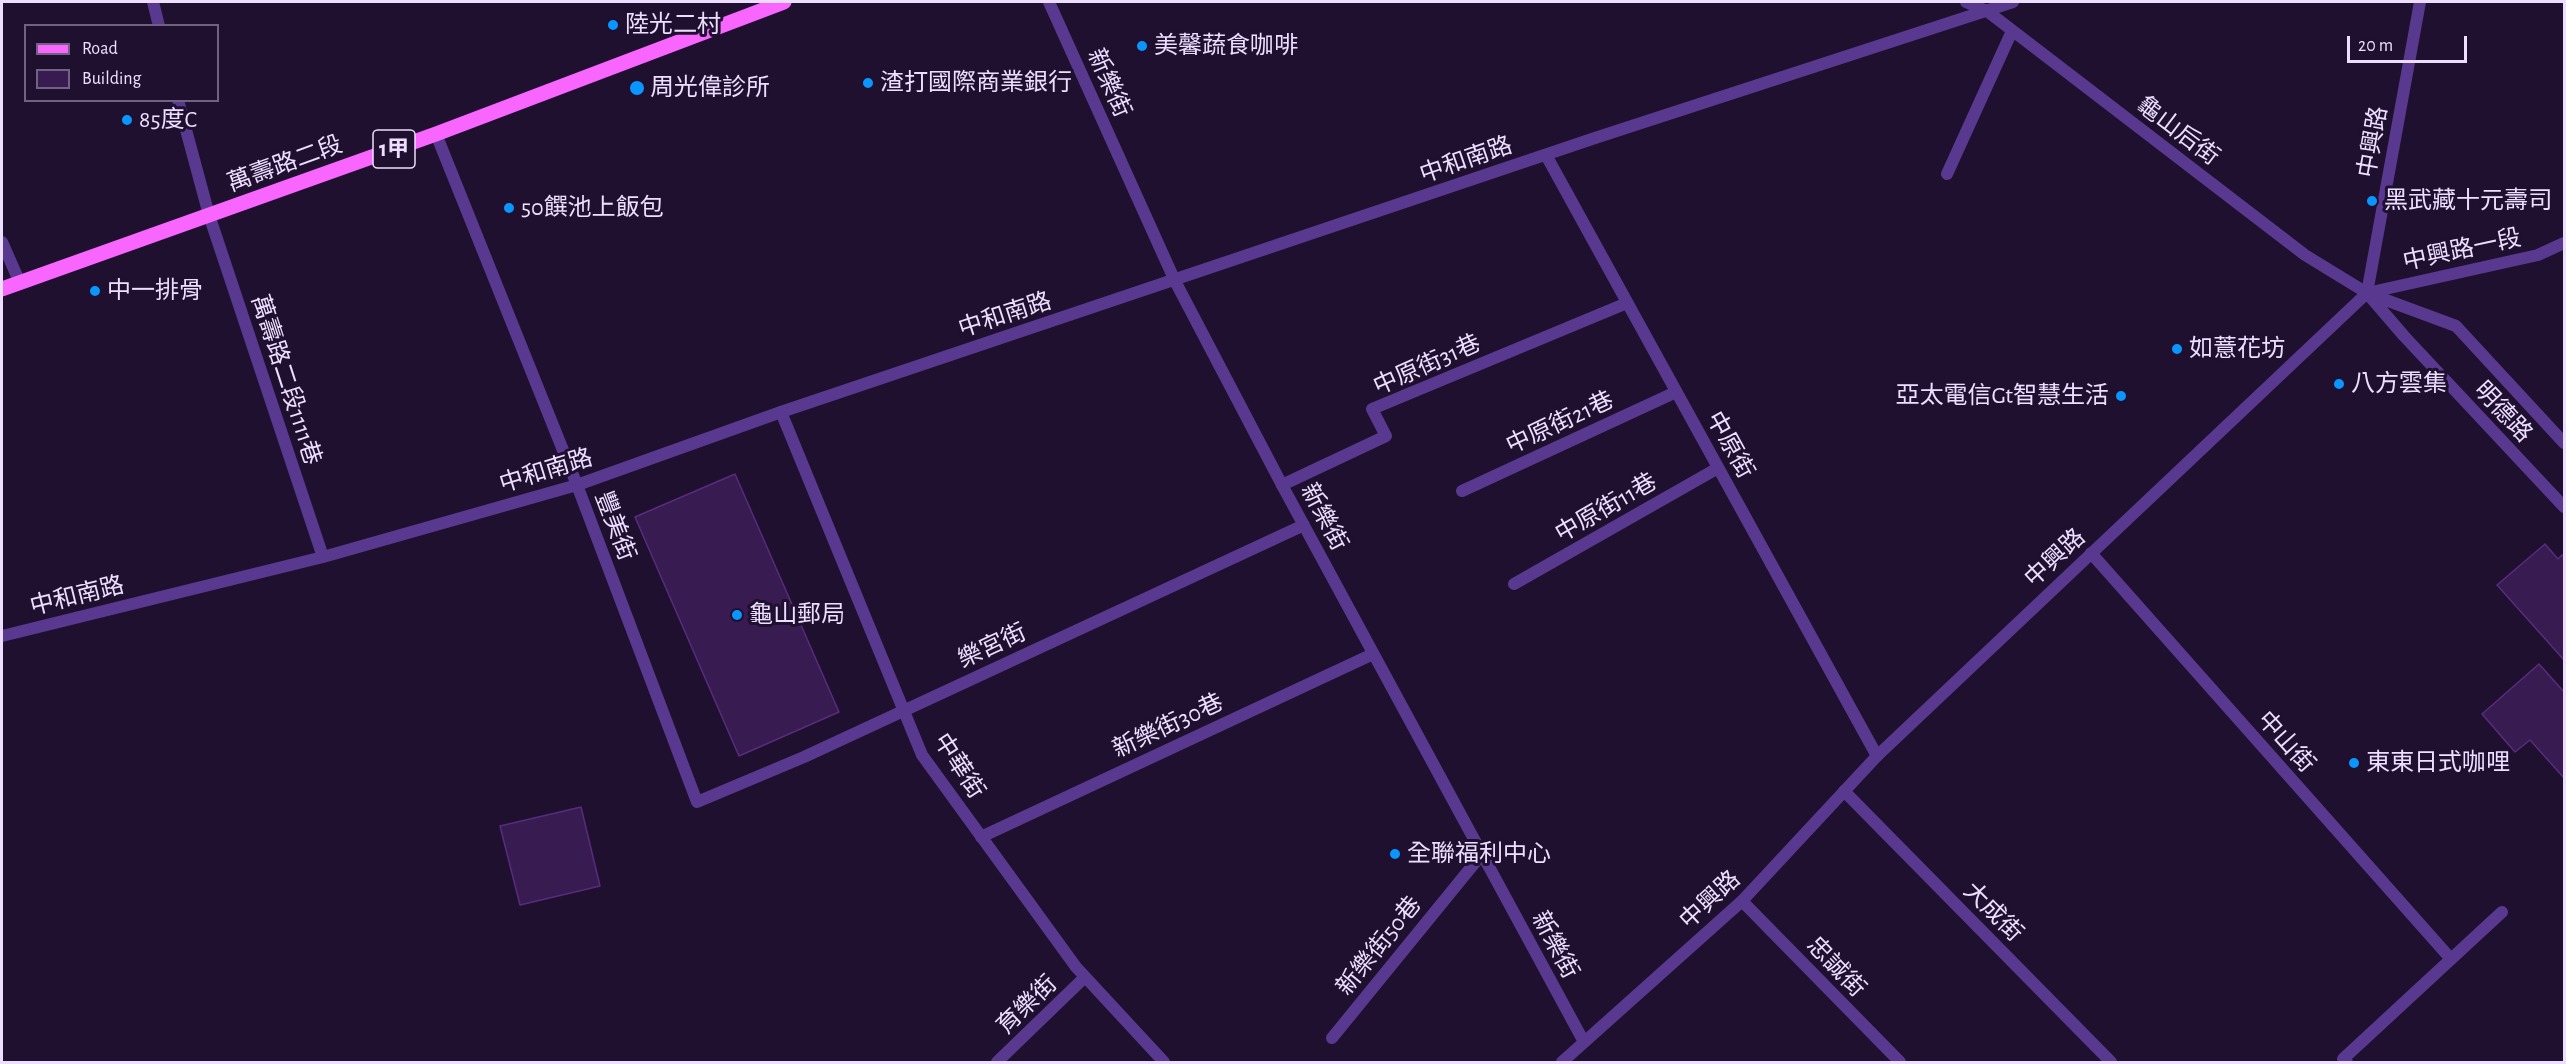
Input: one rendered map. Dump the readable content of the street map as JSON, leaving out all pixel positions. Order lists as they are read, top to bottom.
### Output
{
  "streets": {
    "main road": ["1甲", "萬壽路二段"],
    "street": [
      "新樂街",
      "龜山后街",
      "中興路",
      "中和南路",
      "中興路一段",
      "中原街31巷",
      "萬壽路二段1111巷",
      "明德路",
      "中原街21巷",
      "中原街",
      "中原街11巷",
      "豐美街",
      "樂宮街",
      "新樂街30巷",
      "中山街",
      "中華街",
      "大成街",
      "新樂街50巷",
      "忠誠街",
      "育樂街"
    ]
  },
  "crossings": [
    ["新樂街", "中興路"],
    ["新樂街", "中和南路"],
    ["新樂街", "中原街31巷"],
    ["新樂街", "樂宮街"],
    ["新樂街", "新樂街30巷"],
    ["新樂街", "新樂街50巷"],
    ["龜山后街", "中興路"],
    ["龜山后街", "中和南路"],
    ["龜山后街", "中興路一段"],
    ["龜山后街", "明德路"],
    ["中興路", "中興路一段"],
    ["中興路", "明德路"],
    ["中興路", "中原街"],
    ["中興路", "中山街"],
    ["中興路", "大成街"],
    ["中興路", "忠誠街"],
    ["中和南路", "萬壽路二段1111巷"],
    ["中和南路", "中原街"],
    ["中和南路", "豐美街"],
    ["中和南路", "中華街"],
    ["萬壽路二段", "萬壽路二段1111巷"],
    ["萬壽路二段", "豐美街"],
    ["中興路一段", "明德路"],
    ["中原街31巷", "中原街"],
    ["中原街21巷", "中原街"],
    ["中原街", "中原街11巷"],
    ["豐美街", "樂宮街"],
    ["樂宮街", "中華街"],
    ["新樂街30巷", "中華街"],
    ["中華街", "育樂街"]
  ],
  "places": [
    "陸光二村",
    "美馨蔬食咖啡",
    "渣打國際商業銀行",
    "周光偉診所",
    "85度C",
    "黑武藏十元壽司",
    "50饌池上飯包",
    "中一排骨",
    "如薏花坊",
    "八方雲集",
    "亞太電信Gt智慧生活",
    "龜山郵局",
    "東東日式咖哩",
    "全聯福利中心"
  ],
  "legend": ["Road", "Building"],
  "scale_bar": "20 m"
}
